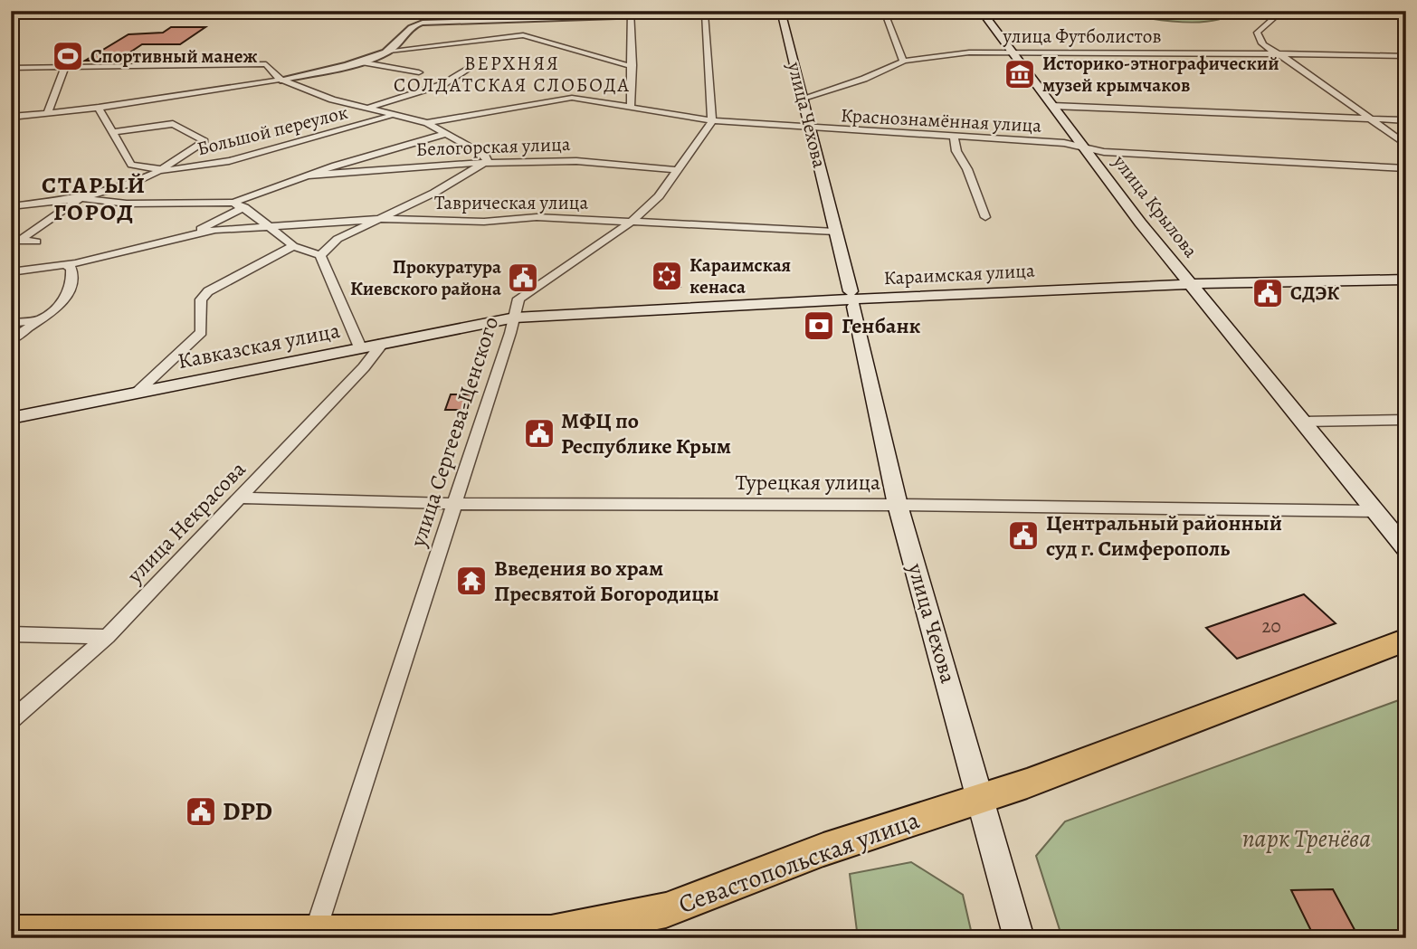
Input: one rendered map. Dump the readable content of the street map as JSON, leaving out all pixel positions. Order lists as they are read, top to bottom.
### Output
{
  "streets": {
    "main road": [
      "улица Чехова",
      "улица Крылова",
      "Караимская улица",
      "Кавказская улица",
      "Севастопольская улица"
    ],
    "street": [
      "улица Футболистов",
      "Краснознамённая улица",
      "Большой переулок",
      "Белогорская улица",
      "Таврическая улица",
      "улица Сергеева-Ценского",
      "Турецкая улица",
      "улица Некрасова"
    ]
  },
  "crossings": [
    ["улица Футболистов", "улица Чехова"],
    ["улица Футболистов", "улица Крылова"],
    ["улица Чехова", "Краснознамённая улица"],
    ["улица Чехова", "Таврическая улица"],
    ["улица Чехова", "Турецкая улица"],
    ["улица Чехова", "Севастопольская улица"],
    ["Краснознамённая улица", "Большой переулок"],
    ["Краснознамённая улица", "улица Крылова"],
    ["Краснознамённая улица", "улица Сергеева-Ценского"],
    ["Белогорская улица", "улица Сергеева-Ценского"],
    ["Таврическая улица", "улица Сергеева-Ценского"],
    ["улица Крылова", "Караимская улица"],
    ["улица Крылова", "Турецкая улица"],
    ["Караимская улица", "Кавказская улица"],
    ["Караимская улица", "улица Сергеева-Ценского"],
    ["Кавказская улица", "улица Сергеева-Ценского"],
    ["Кавказская улица", "улица Некрасова"],
    ["улица Сергеева-Ценского", "Турецкая улица"],
    ["улица Сергеева-Ценского", "Севастопольская улица"],
    ["Турецкая улица", "улица Некрасова"]
  ],
  "districts": ["ВЕРХНЯЯ СОЛДАТСКАЯ СЛОБОДА", "СТАРЫЙ ГОРОД"],
  "parks": ["парк Тренёва"],
  "places": {
    "sports": ["Спортивный манеж"],
    "museum": ["Историко-этнографический музей крымчаков"],
    "synagogue": ["Караимская кенаса"],
    "public building": [
      "Прокуратура Киевского района",
      "СДЭК",
      "МФЦ по Республике Крым",
      "Центральный районный суд г. Симферополь",
      "DPD"
    ],
    "bank": ["Генбанк"],
    "temple": ["Введения во храм Пресвятой Богородицы"]
  },
  "house_numbers": ["20"]
}
